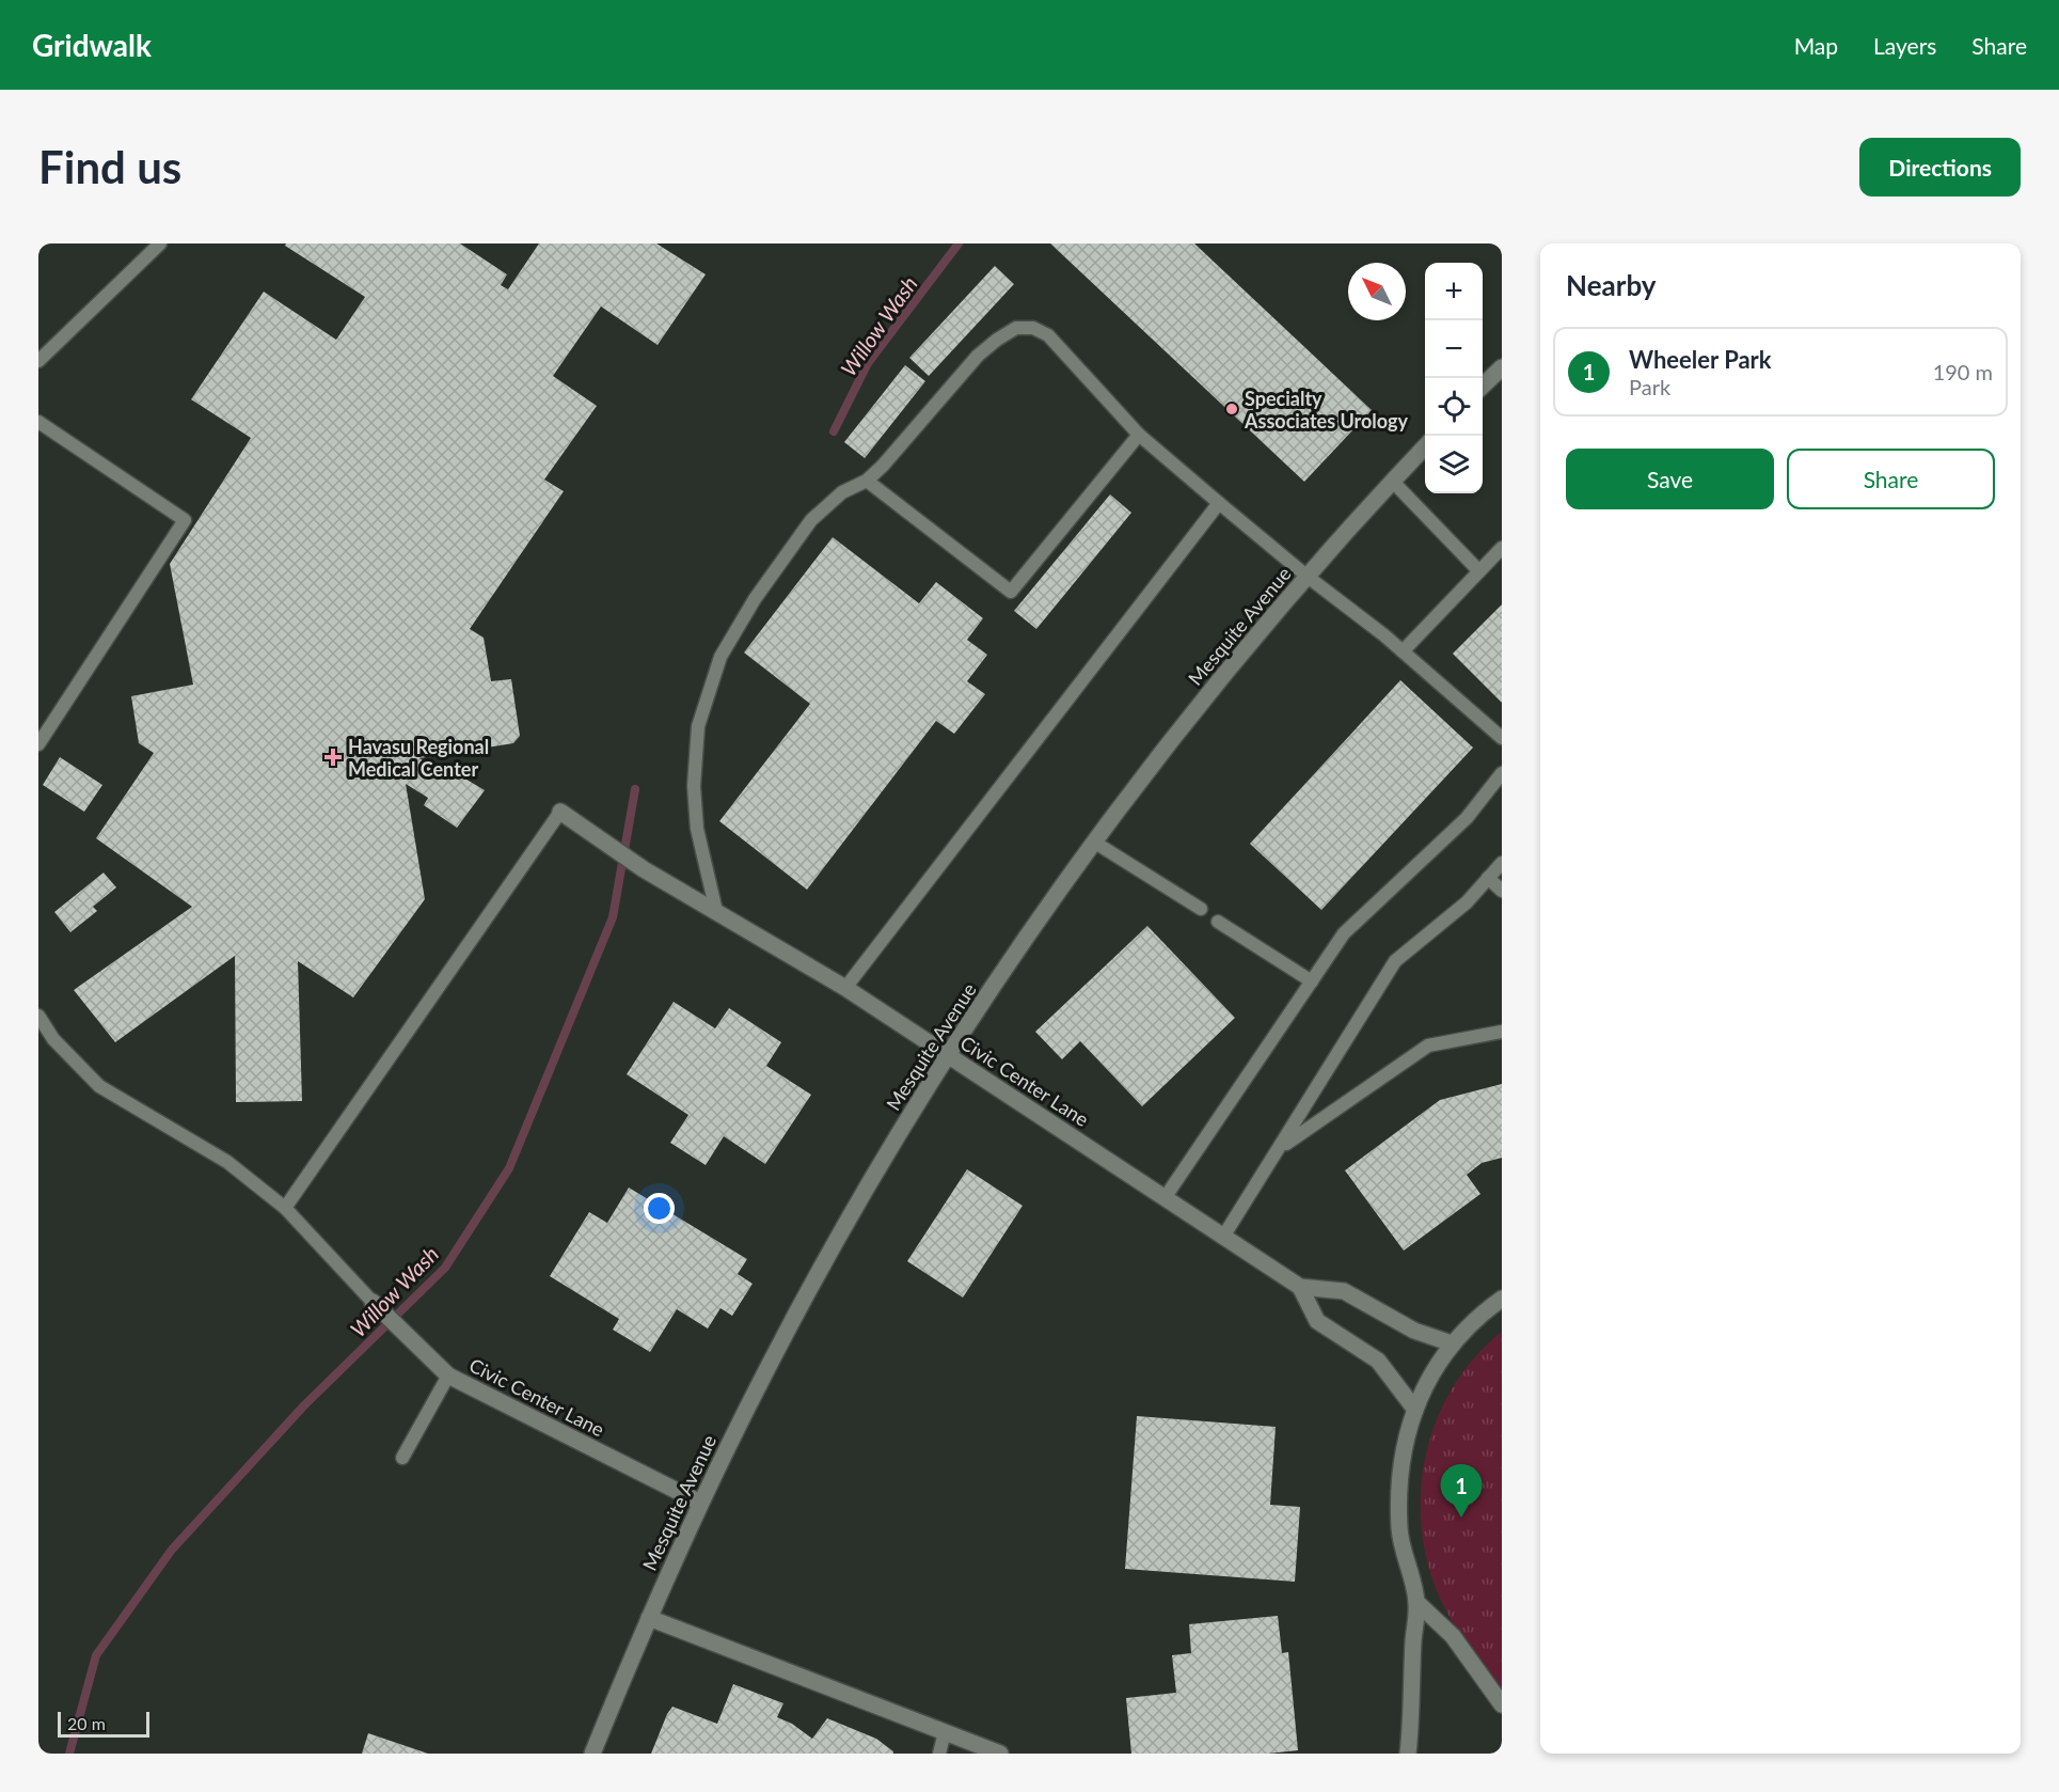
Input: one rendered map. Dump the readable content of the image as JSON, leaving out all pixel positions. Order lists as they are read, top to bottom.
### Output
{
  "streets": {
    "street": ["Mesquite Avenue", "Civic Center Lane"]
  },
  "crossings": [
    ["Mesquite Avenue", "Civic Center Lane"]
  ],
  "water": ["Willow Wash"],
  "places": {
    "other": ["Specialty Associates Urology"],
    "health": ["Havasu Regional Medical Center"]
  },
  "scale_bar": "20 m",
  "north": "top left",
  "page": {
    "header": "Gridwalk",
    "nav": ["Map", "Layers", "Share"],
    "buttons": [
      "Directions",
      ["Save", "Share"]
    ],
    "title": "Find us",
    "heading": "Nearby",
    "map_buttons": ["+", "−"],
    "list": [
      {
        "mark": "1",
        "name": "Wheeler Park",
        "note": "Park",
        "value": "190 m"
      }
    ],
    "pins": "1",
    "scale": "20 m"
  }
}
